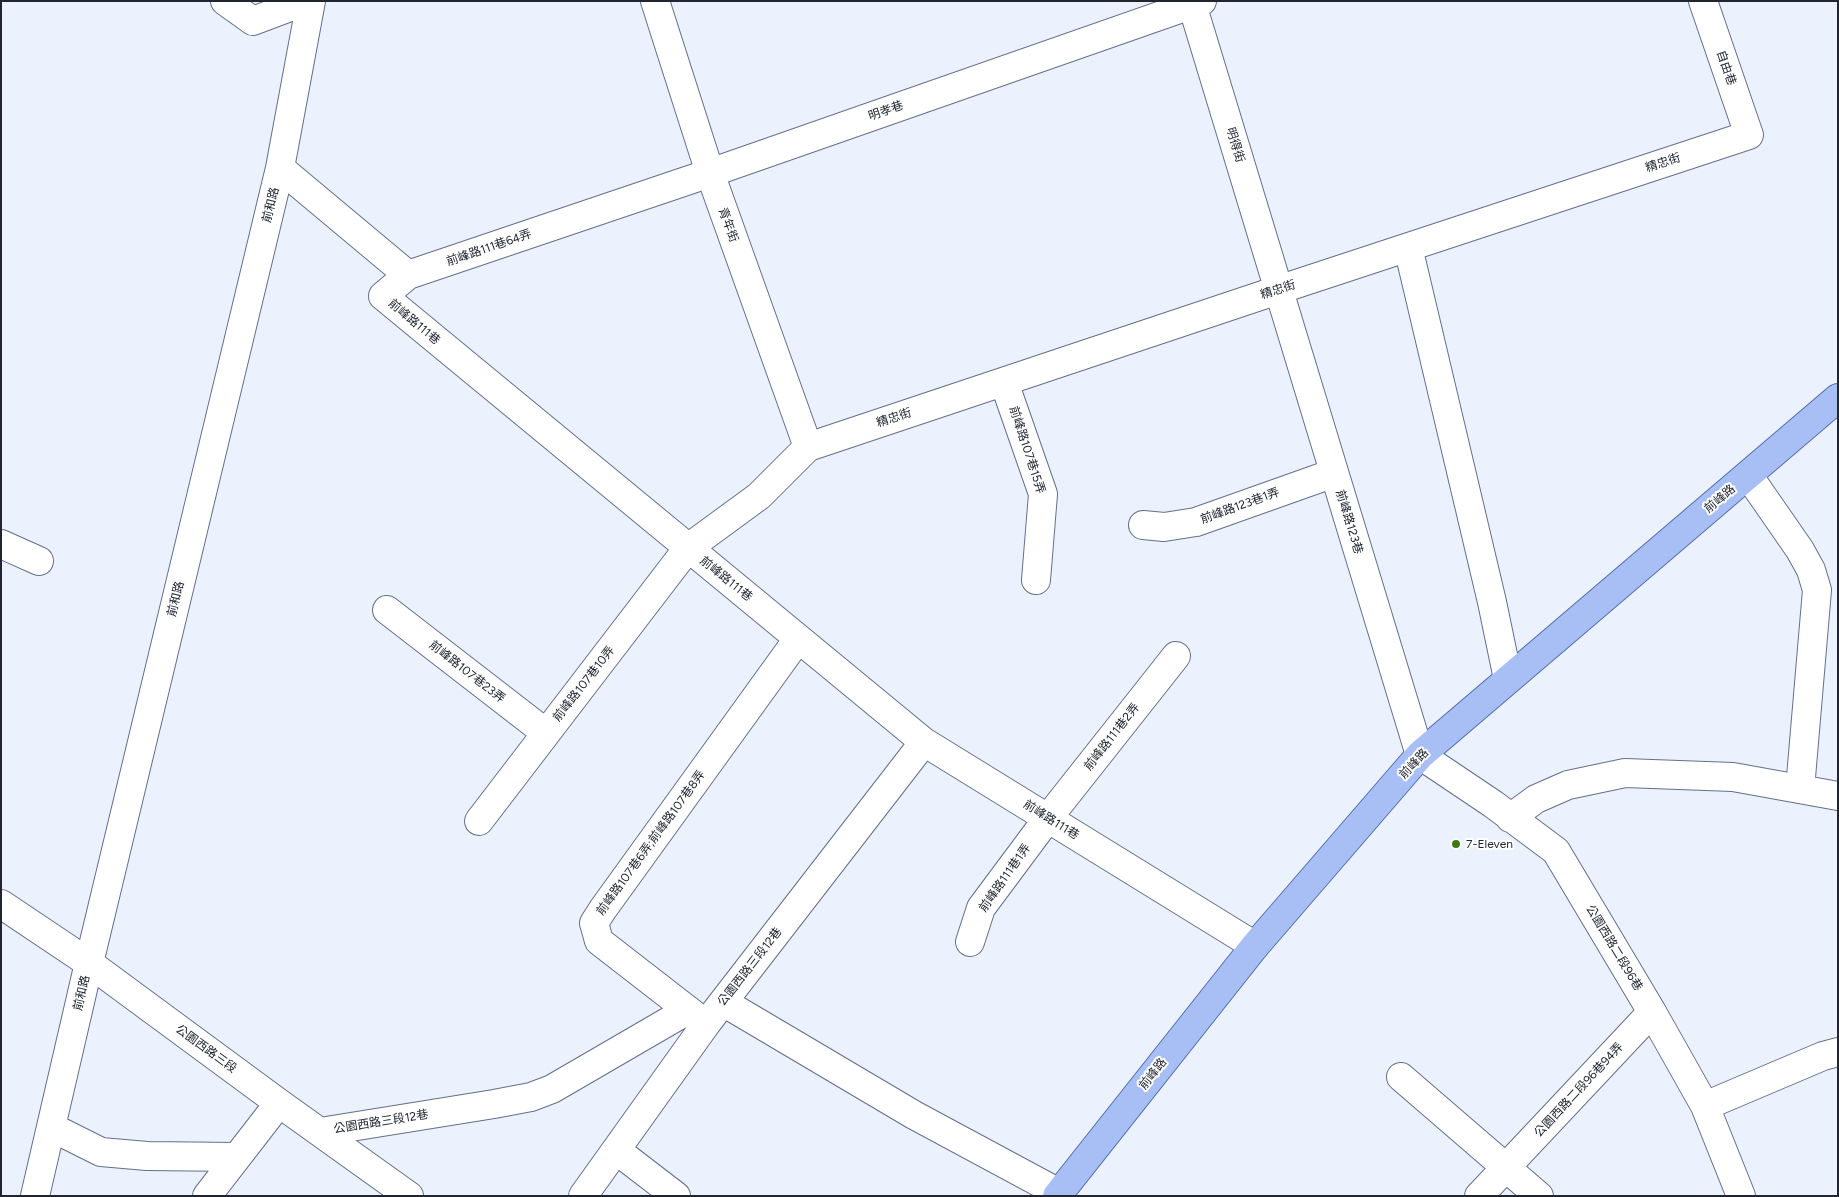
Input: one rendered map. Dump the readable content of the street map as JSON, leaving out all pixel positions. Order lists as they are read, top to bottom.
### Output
{
  "streets": {
    "main road": ["前峰路"],
    "street": [
      "自由巷",
      "明孝巷",
      "明得街",
      "精忠街",
      "前和路",
      "青年街",
      "前峰路111巷64弄",
      "前峰路111巷",
      "前峰路107巷15弄",
      "前峰路123巷1弄",
      "前峰路123巷",
      "前峰路107巷23弄",
      "前峰路107巷10弄",
      "前峰路111巷2弄",
      "前峰路107巷6弄;前峰路107巷8弄",
      "前峰路111巷1弄",
      "公園西路二段96巷",
      "公園西路三段12巷",
      "公園西路三段",
      "公園西路二段96巷94弄"
    ]
  },
  "crossings": [
    ["自由巷", "精忠街"],
    ["明孝巷", "明得街"],
    ["明孝巷", "青年街"],
    ["明孝巷", "前峰路111巷64弄"],
    ["明得街", "精忠街"],
    ["明得街", "前峰路123巷"],
    ["精忠街", "青年街"],
    ["精忠街", "前峰路107巷15弄"],
    ["精忠街", "前峰路123巷"],
    ["精忠街", "前峰路107巷10弄"],
    ["前和路", "公園西路三段"],
    ["青年街", "前峰路107巷10弄"],
    ["前峰路111巷64弄", "前峰路111巷"],
    ["前峰路111巷", "前峰路"],
    ["前峰路111巷", "前峰路107巷10弄"],
    ["前峰路111巷", "前峰路111巷2弄"],
    ["前峰路111巷", "前峰路107巷6弄;前峰路107巷8弄"],
    ["前峰路111巷", "前峰路111巷1弄"],
    ["前峰路111巷", "公園西路三段12巷"],
    ["前峰路", "前峰路123巷"],
    ["前峰路", "公園西路二段96巷"],
    ["前峰路123巷1弄", "前峰路123巷"],
    ["前峰路123巷", "公園西路二段96巷"],
    ["前峰路107巷23弄", "前峰路107巷10弄"],
    ["前峰路111巷2弄", "前峰路111巷1弄"],
    ["前峰路107巷6弄;前峰路107巷8弄", "公園西路三段12巷"],
    ["公園西路二段96巷", "公園西路二段96巷94弄"],
    ["公園西路三段12巷", "公園西路三段"]
  ],
  "places": ["7-Eleven"]
}
